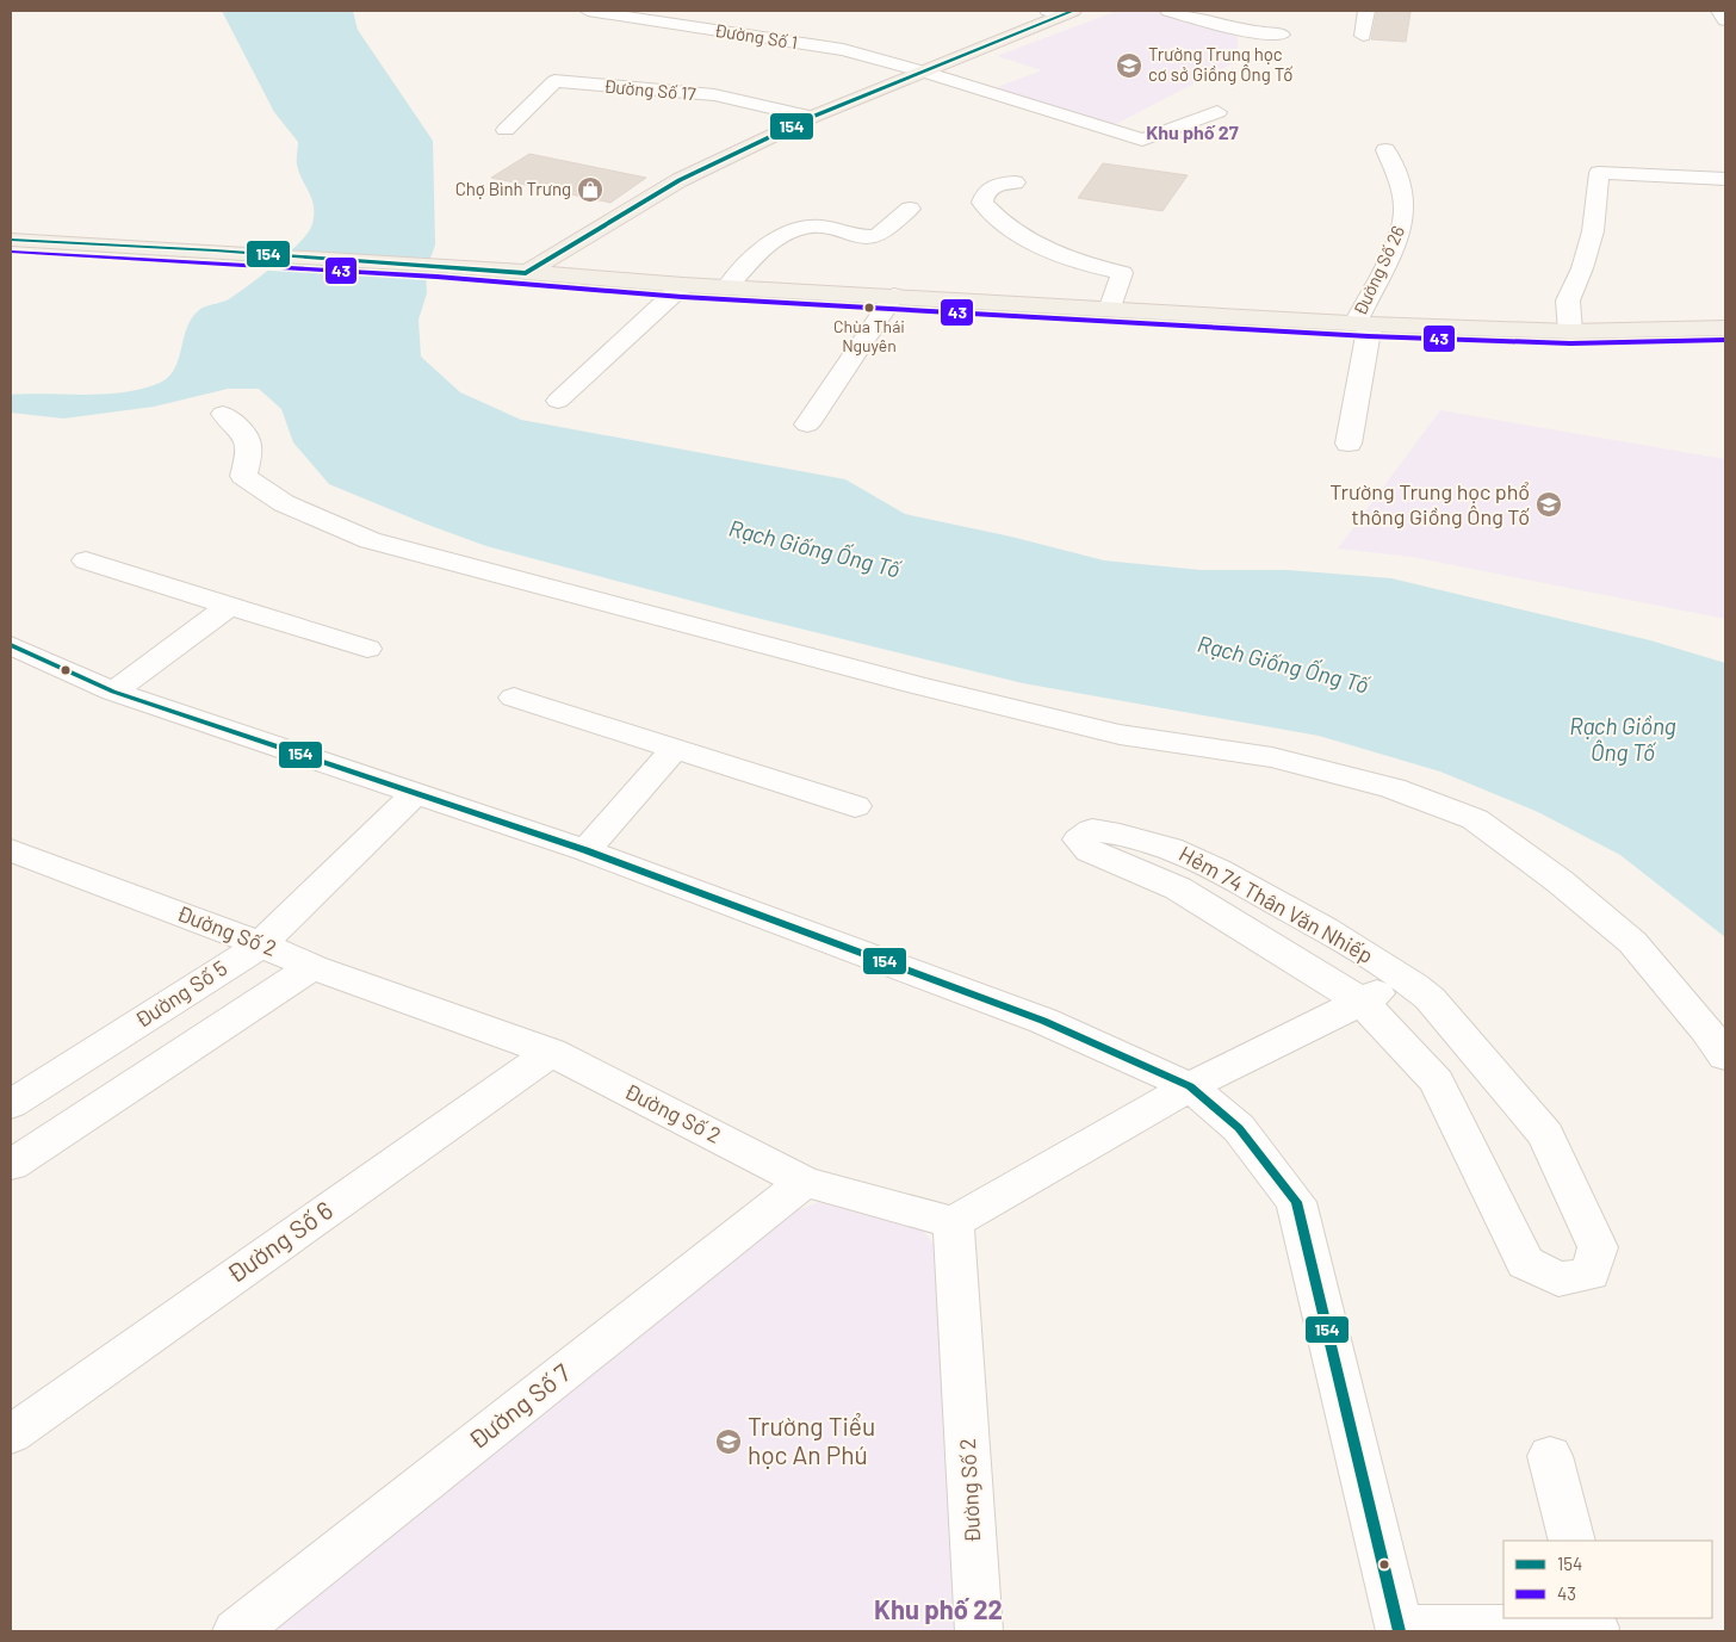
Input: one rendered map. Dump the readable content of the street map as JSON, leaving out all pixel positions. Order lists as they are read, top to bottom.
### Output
{
  "streets": {
    "street": [
      "Đường Số 1",
      "Đường Số 17",
      "Đường Số 26",
      "Hẻm 74 Thân Văn Nhiếp",
      "Đường Số 2",
      "Đường Số 5",
      "Đường Số 6",
      "Đường Số 7"
    ]
  },
  "crossings": [
    ["Hẻm 74 Thân Văn Nhiếp", "Đường Số 2"],
    ["Đường Số 2", "Đường Số 5"],
    ["Đường Số 2", "Đường Số 6"],
    ["Đường Số 2", "Đường Số 7"]
  ],
  "districts": ["Khu phố 27", "Khu phố 22"],
  "water": ["Rạch Giống Ống Tố", "Rạch Giồng Ông Tố"],
  "places": {
    "school or university": ["Trường Trung học cơ sở Giồng Ông Tố", "Trường Trung học phổ thông Giồng Ông Tố", "Trường Tiểu học An Phú"],
    "shop": ["Chợ Bình Trưng"],
    "other": ["Chùa Thái Nguyên"]
  },
  "lines": ["transit line 154", "transit line 43"],
  "legend": ["154", "43"]
}
